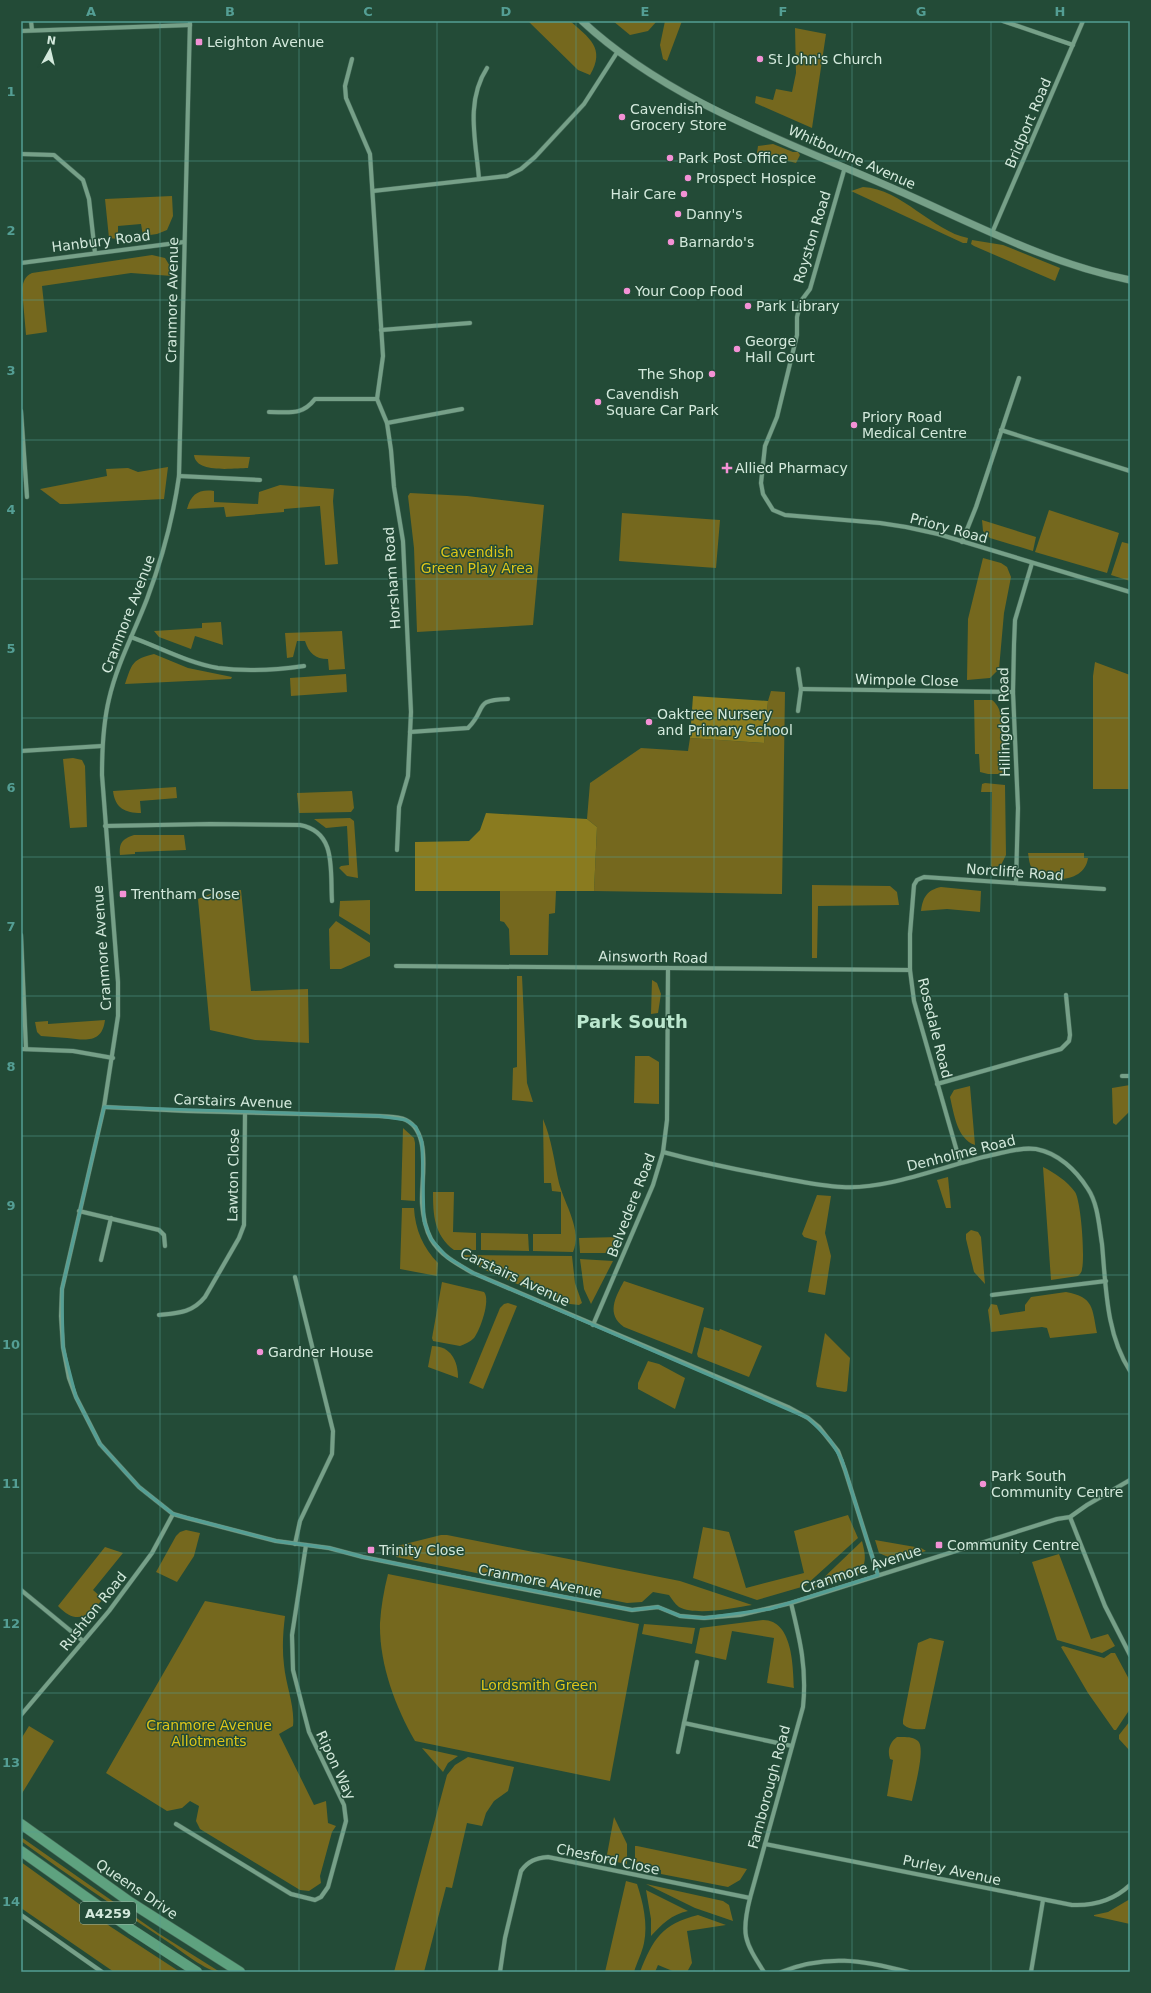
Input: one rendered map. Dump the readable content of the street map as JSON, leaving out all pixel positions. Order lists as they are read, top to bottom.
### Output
{
  "streets": {
    "main road": ["Queens Drive", "A4259"],
    "street": [
      "Bridport Road",
      "Whitbourne Avenue",
      "Royston Road",
      "Hanbury Road",
      "Cranmore Avenue",
      "Priory Road",
      "Horsham Road",
      "Wimpole Close",
      "Hillingdon Road",
      "Norcliffe Road",
      "Ainsworth Road",
      "Rosedale Road",
      "Carstairs Avenue",
      "Denholme Road",
      "Lawton Close",
      "Belvedere Road",
      "Rushton Road",
      "Ripon Way",
      "Farnborough Road",
      "Chesford Close",
      "Purley Avenue"
    ]
  },
  "crossings": [
    ["Bridport Road", "Whitbourne Avenue"],
    ["Whitbourne Avenue", "Royston Road"],
    ["Royston Road", "Priory Road"],
    ["Hanbury Road", "Cranmore Avenue"],
    ["Cranmore Avenue", "Carstairs Avenue"],
    ["Cranmore Avenue", "Rushton Road"],
    ["Cranmore Avenue", "Ripon Way"],
    ["Cranmore Avenue", "Farnborough Road"],
    ["Priory Road", "Hillingdon Road"],
    ["Wimpole Close", "Hillingdon Road"],
    ["Hillingdon Road", "Norcliffe Road"],
    ["Norcliffe Road", "Rosedale Road"],
    ["Ainsworth Road", "Rosedale Road"],
    ["Ainsworth Road", "Belvedere Road"],
    ["Rosedale Road", "Denholme Road"],
    ["Carstairs Avenue", "Lawton Close"],
    ["Carstairs Avenue", "Belvedere Road"],
    ["Denholme Road", "Belvedere Road"],
    ["Farnborough Road", "Chesford Close"],
    ["Farnborough Road", "Purley Avenue"]
  ],
  "districts": ["Park South"],
  "parks": ["Cavendish Green Play Area", "Lordsmith Green", "Cranmore Avenue Allotments"],
  "places": {
    "transit": [
      "Leighton Avenue",
      "Trentham Close",
      "Community Centre",
      "Trinity Close"
    ],
    "other": [
      "St John's Church",
      "Cavendish Grocery Store",
      "Park Post Office",
      "Prospect Hospice",
      "Hair Care",
      "Danny's",
      "Barnardo's",
      "Your Coop Food",
      "Park Library",
      "George Hall Court",
      "The Shop",
      "Cavendish Square Car Park",
      "Priory Road Medical Centre",
      "Oaktree Nursery and Primary School",
      "Gardner House",
      "Park South Community Centre"
    ],
    "health": ["Allied Pharmacy"]
  },
  "north": "top",
  "grid": {
    "columns": [
      "A",
      "B",
      "C",
      "D",
      "E",
      "F",
      "G",
      "H"
    ],
    "rows": [
      "1",
      "2",
      "3",
      "4",
      "5",
      "6",
      "7",
      "8",
      "9",
      "10",
      "11",
      "12",
      "13",
      "14"
    ]
  }
}
